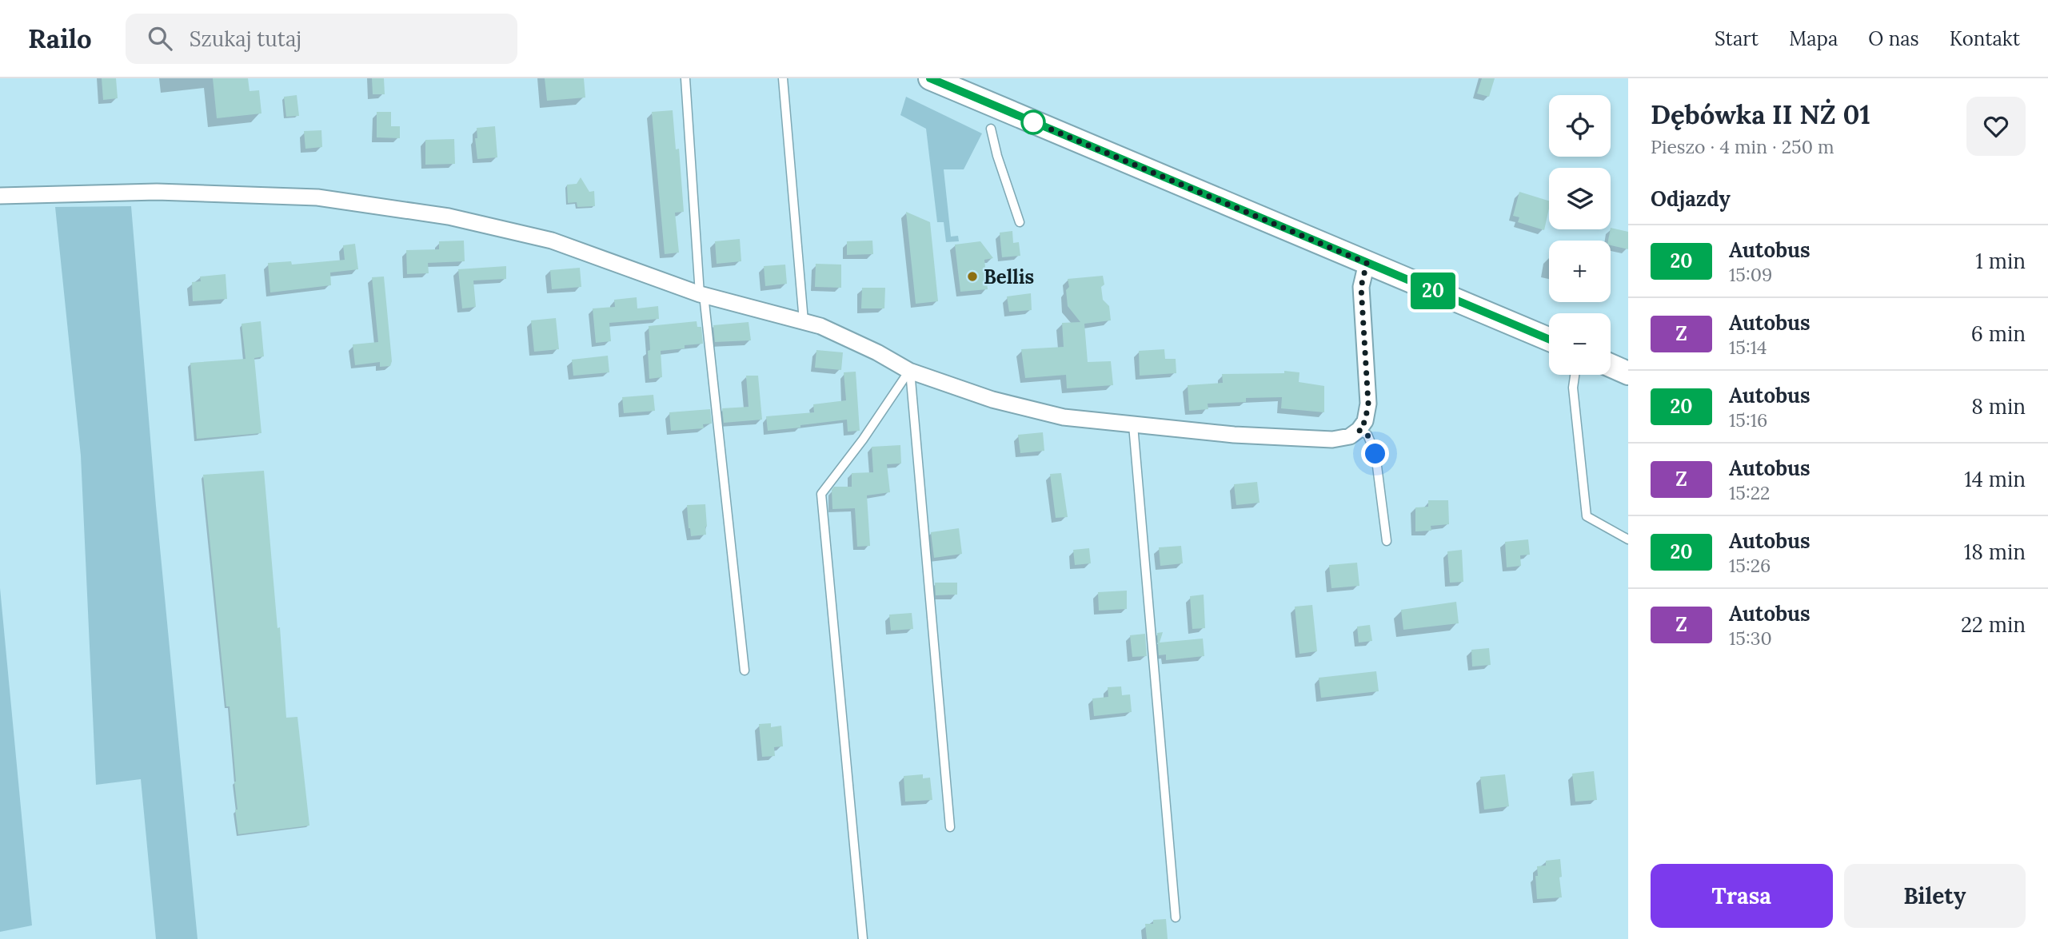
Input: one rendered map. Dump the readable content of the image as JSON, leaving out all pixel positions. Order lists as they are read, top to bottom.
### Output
{
  "places": ["Bellis"],
  "lines": ["bus line 20"],
  "page": {
    "header": "Railo",
    "search": "Szukaj tutaj",
    "nav": [
      "Start",
      "Mapa",
      "O nas",
      "Kontakt"
    ],
    "on_map": "20",
    "heading": [
      ["Dębówka II NŻ 01", "Pieszo · 4 min · 250 m"],
      "Odjazdy"
    ],
    "map_buttons": ["+", "−"],
    "list": [
      {
        "mark": "20",
        "name": "Autobus",
        "note": "15:09",
        "value": "1 min"
      },
      {
        "mark": "Z",
        "name": "Autobus",
        "note": "15:14",
        "value": "6 min"
      },
      {
        "mark": "20",
        "name": "Autobus",
        "note": "15:16",
        "value": "8 min"
      },
      {
        "mark": "Z",
        "name": "Autobus",
        "note": "15:22",
        "value": "14 min"
      },
      {
        "mark": "20",
        "name": "Autobus",
        "note": "15:26",
        "value": "18 min"
      },
      {
        "mark": "Z",
        "name": "Autobus",
        "note": "15:30",
        "value": "22 min"
      }
    ],
    "buttons": ["Trasa", "Bilety"]
  }
}
